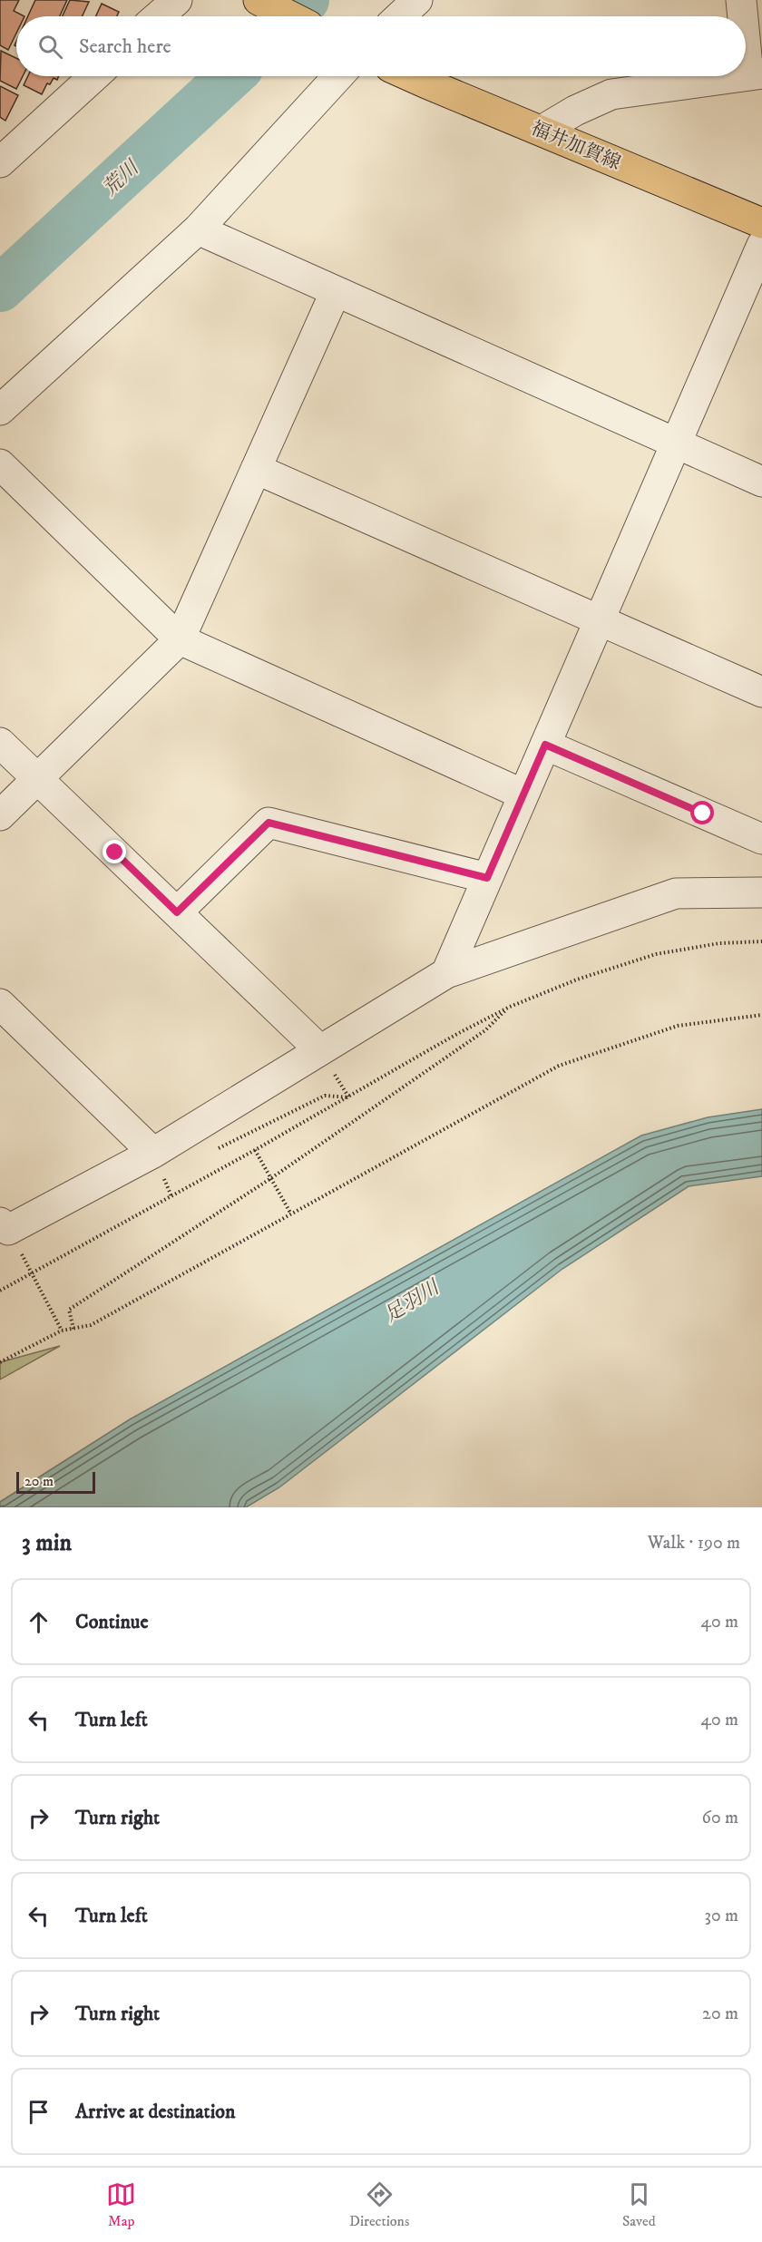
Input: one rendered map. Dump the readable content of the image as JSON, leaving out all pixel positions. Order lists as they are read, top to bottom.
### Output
{
  "streets": {
    "main road": ["福井加賀線"]
  },
  "water": ["荒川", "足羽川"],
  "scale_bar": "20 m",
  "page": {
    "search": "Search here",
    "scale": "20 m",
    "heading": ["3 min", "Walk · 190 m"],
    "list": [
      ["Continue", "40 m"],
      ["Turn left", "40 m"],
      ["Turn right", "60 m"],
      ["Turn left", "30 m"],
      ["Turn right", "20 m"],
      "Arrive at destination"
    ],
    "nav": ["Map", "Directions", "Saved"]
  }
}
